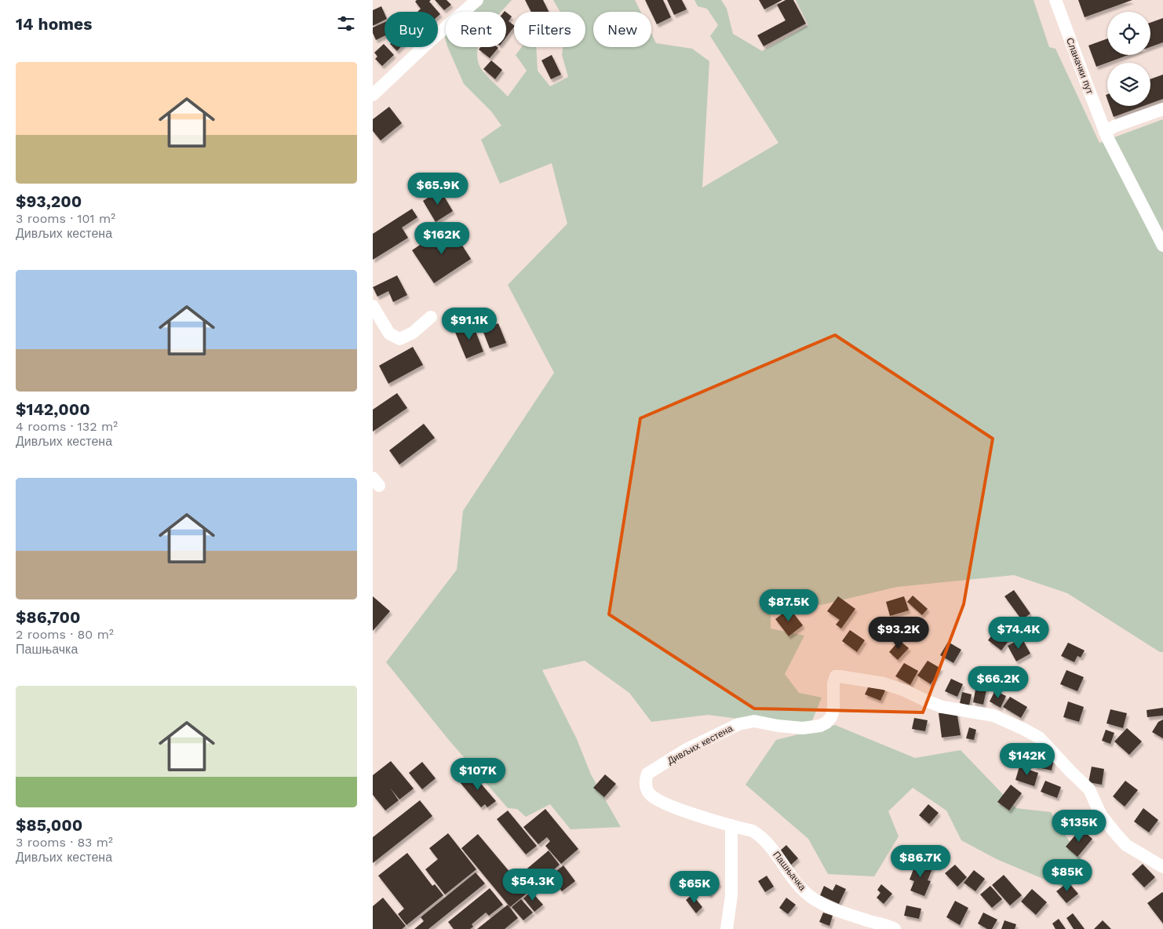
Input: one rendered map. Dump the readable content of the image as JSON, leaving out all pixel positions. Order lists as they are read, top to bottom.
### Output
{
  "streets": {
    "street": ["Сланачки пут", "Дивљих кестена", "Пашњачка"]
  },
  "crossings": [
    ["Дивљих кестена", "Пашњачка"]
  ],
  "page": {
    "heading": "14 homes",
    "chip": [
      "Buy",
      "Rent",
      "Filters",
      "New"
    ],
    "list": [
      {
        "name": "$93,200",
        "note": "3 rooms · 101 m² · Дивљих кестена"
      },
      {
        "name": "$142,000",
        "note": "4 rooms · 132 m² · Дивљих кестена"
      },
      {
        "name": "$86,700",
        "note": "2 rooms · 80 m² · Пашњачка"
      },
      {
        "name": "$85,000",
        "note": "3 rooms · 83 m² · Дивљих кестена"
      }
    ],
    "price": [
      "$65.9K",
      "$162K",
      "$91.1K",
      "$87.5K",
      "$93.2K",
      "$74.4K",
      "$66.2K",
      "$142K",
      "$107K",
      "$135K",
      "$86.7K",
      "$85K",
      "$54.3K",
      "$65K"
    ]
  }
}
